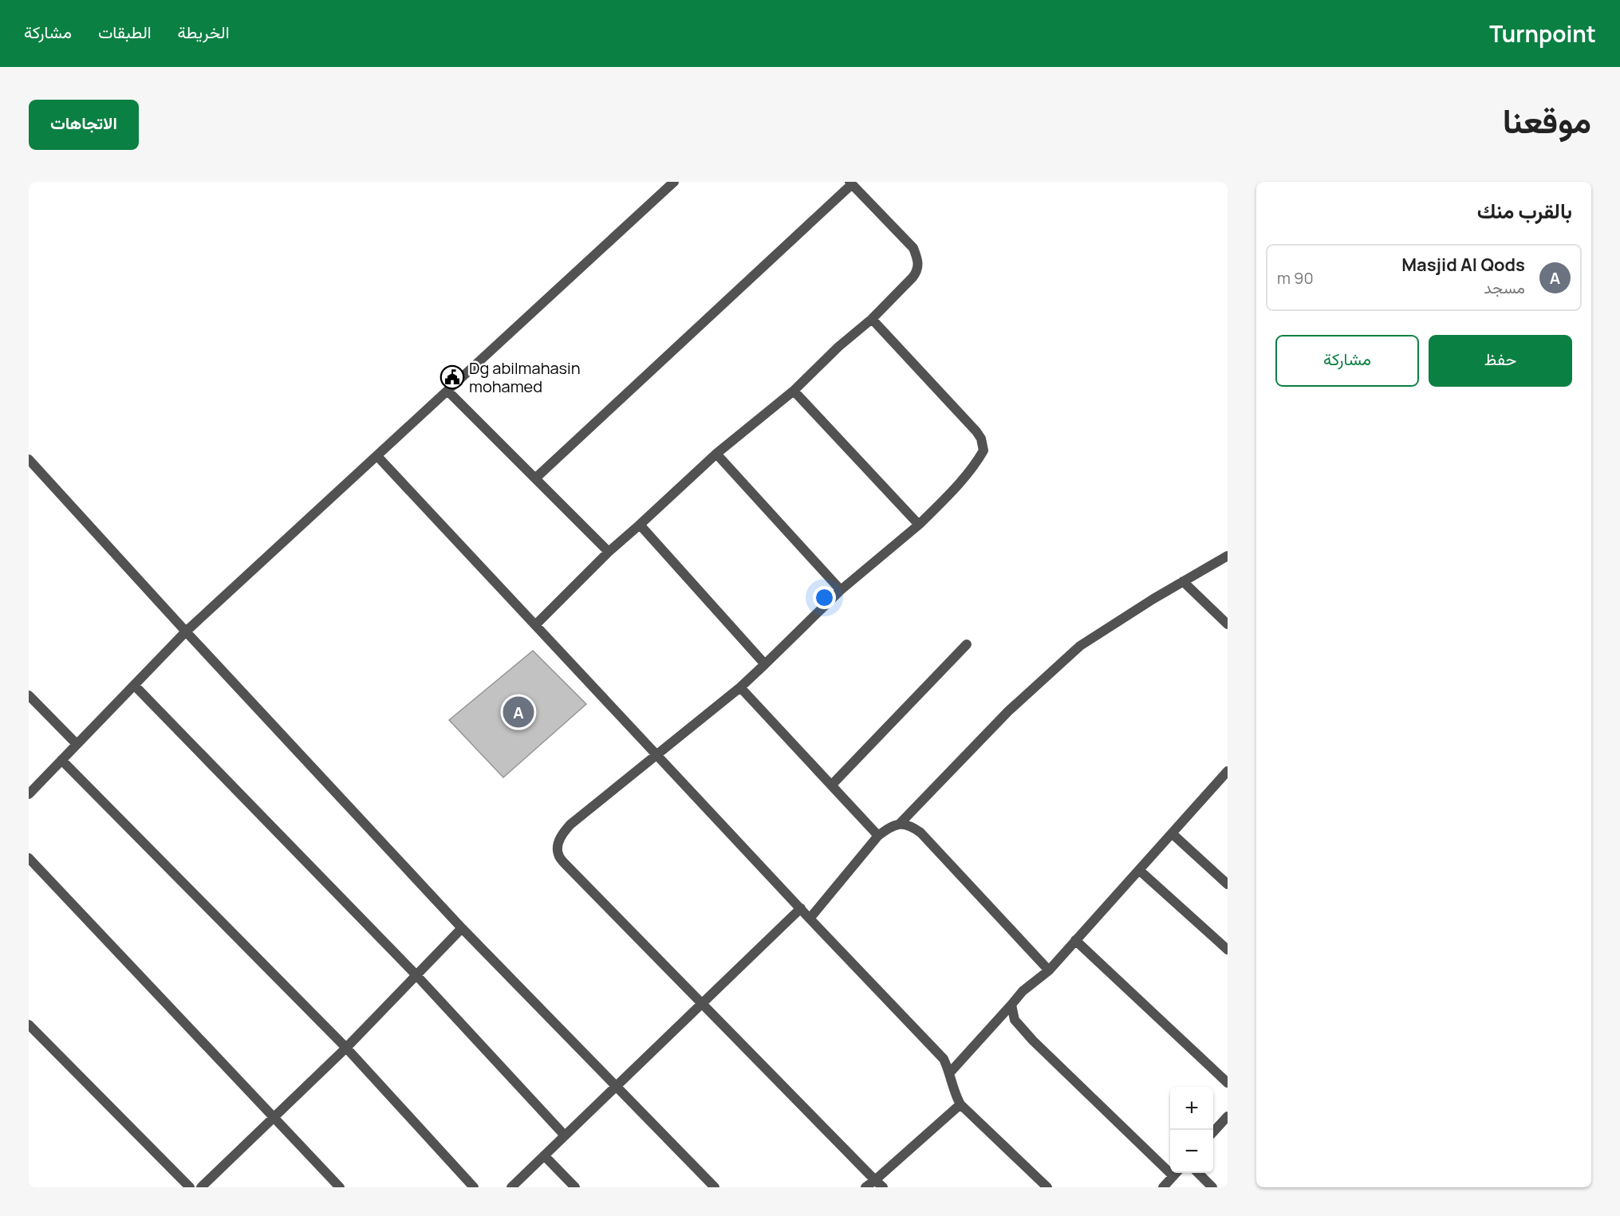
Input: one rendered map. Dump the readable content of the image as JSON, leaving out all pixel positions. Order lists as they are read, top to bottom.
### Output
{
  "places": {
    "public building": ["Dg abilmahasin mohamed"]
  },
  "page": {
    "header": "Turnpoint",
    "nav": ["الخريطة", "الطبقات", "مشاركة"],
    "title": "موقعنا",
    "buttons": [
      "الاتجاهات",
      ["حفظ", "مشاركة"]
    ],
    "heading": "بالقرب منك",
    "list": [
      {
        "mark": "A",
        "name": "Masjid Al Qods",
        "note": "مسجد",
        "value": "90 m"
      }
    ],
    "pins": "A",
    "map_buttons": ["+", "−"]
  }
}
